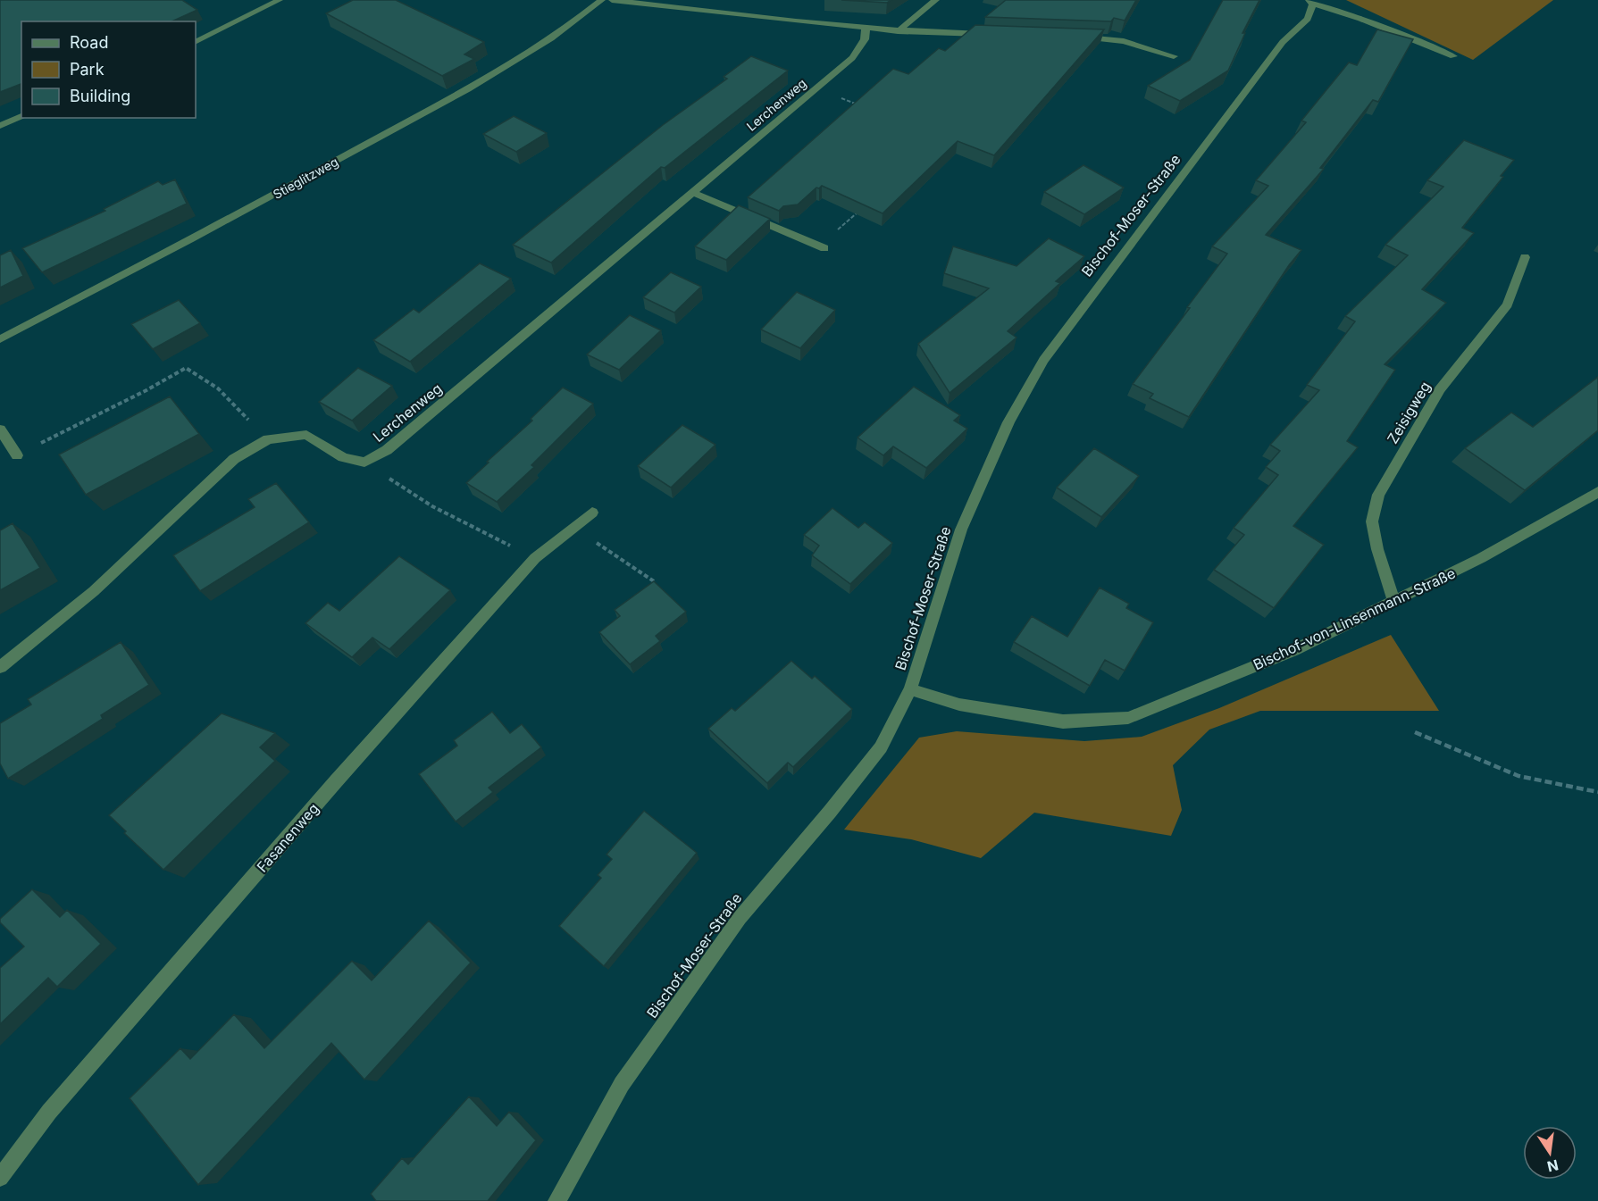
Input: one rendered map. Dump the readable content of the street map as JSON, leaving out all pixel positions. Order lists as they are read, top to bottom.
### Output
{
  "streets": {
    "street": [
      "Lerchenweg",
      "Stieglitzweg",
      "Bischof-Moser-Straße",
      "Zeisigweg",
      "Bischof-von-Linsenmann-Straße",
      "Fasanenweg"
    ]
  },
  "crossings": [
    ["Bischof-Moser-Straße", "Bischof-von-Linsenmann-Straße"],
    ["Zeisigweg", "Bischof-von-Linsenmann-Straße"]
  ],
  "legend": ["Road", "Park", "Building"],
  "north": "bottom"
}
